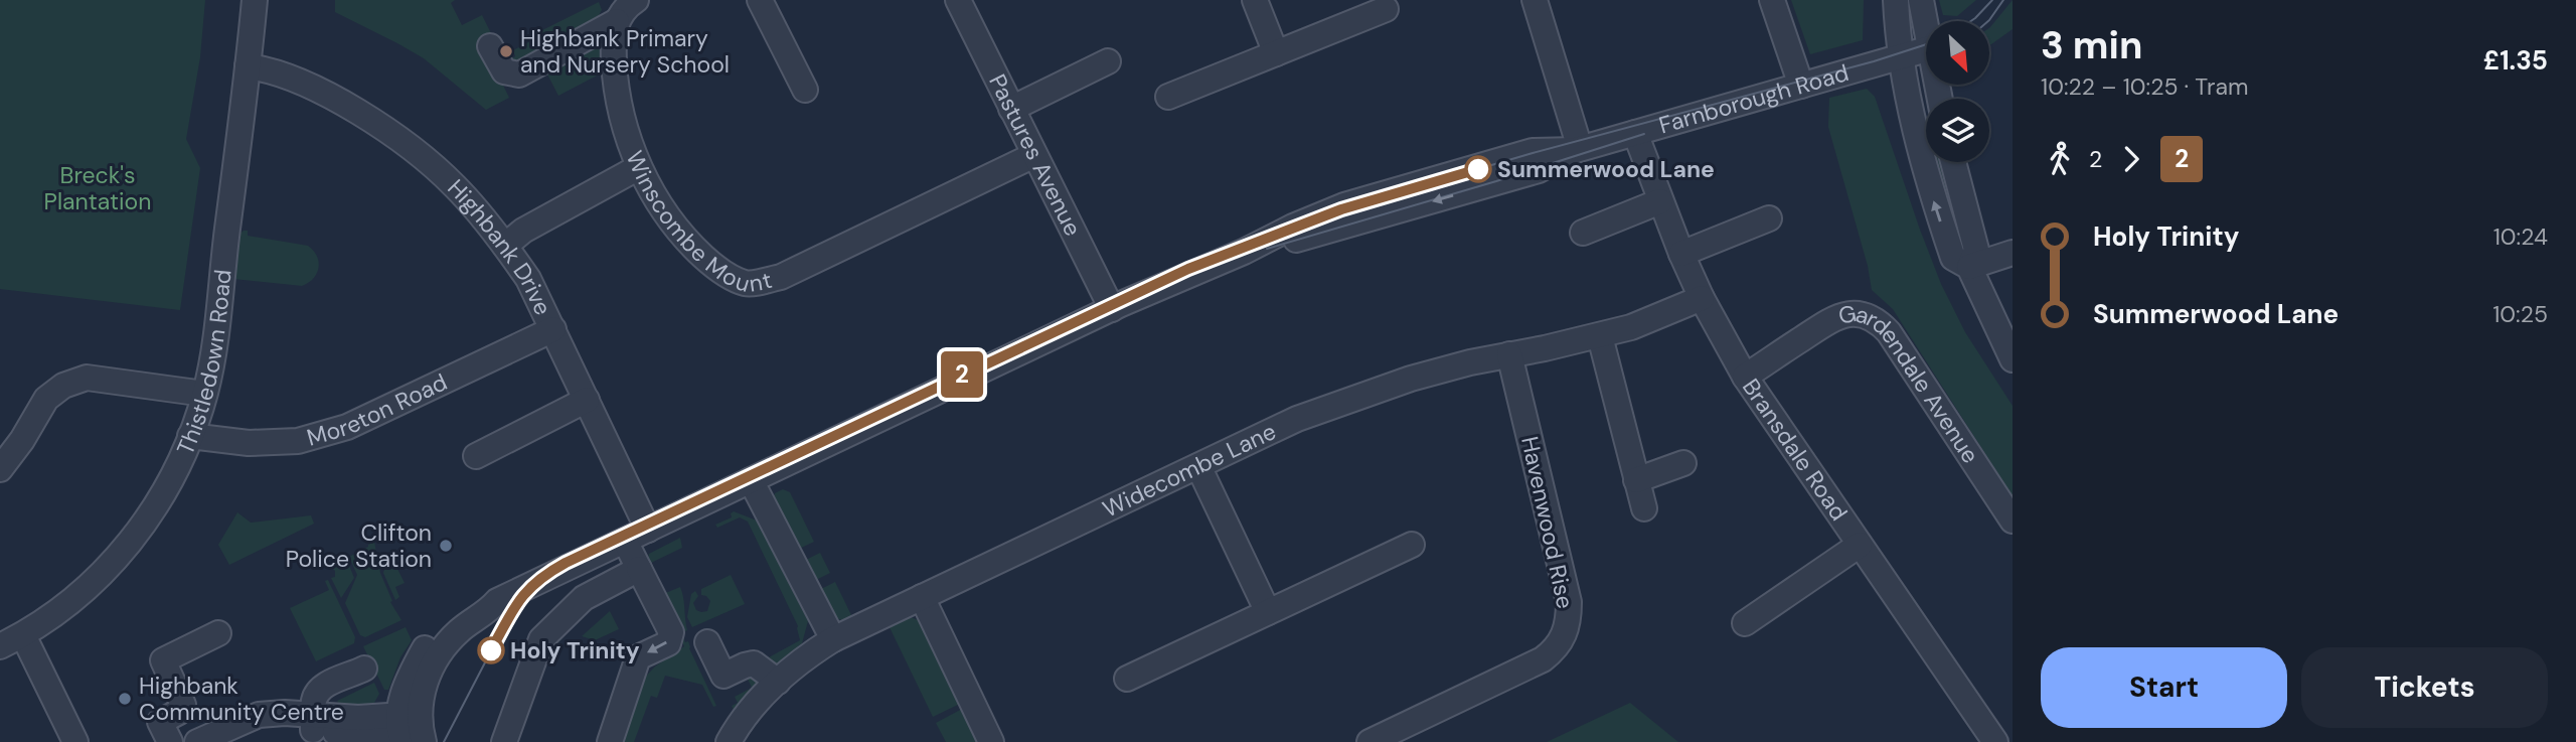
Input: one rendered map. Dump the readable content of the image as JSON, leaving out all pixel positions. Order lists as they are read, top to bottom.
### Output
{
  "streets": {
    "street": [
      "Farnborough Road",
      "Pastures Avenue",
      "Winscombe Mount",
      "Highbank Drive",
      "Thistledown Road",
      "Gardendale Avenue",
      "Moreton Road",
      "Bransdale Road",
      "Widecombe Lane",
      "Havenwood Rise"
    ]
  },
  "crossings": [
    ["Farnborough Road", "Pastures Avenue"],
    ["Farnborough Road", "Highbank Drive"],
    ["Farnborough Road", "Bransdale Road"],
    ["Pastures Avenue", "Winscombe Mount"],
    ["Highbank Drive", "Thistledown Road"],
    ["Highbank Drive", "Moreton Road"],
    ["Thistledown Road", "Moreton Road"],
    ["Gardendale Avenue", "Bransdale Road"],
    ["Bransdale Road", "Widecombe Lane"],
    ["Widecombe Lane", "Havenwood Rise"]
  ],
  "parks": ["Breck's Plantation"],
  "places": [
    "Highbank Primary and Nursery School",
    "Summerwood Lane",
    "Clifton Police Station",
    "Holy Trinity",
    "Highbank Community Centre"
  ],
  "lines": ["tram line 2"],
  "north": "bottom right",
  "page": {
    "on_map": "2",
    "heading": ["3 min", "10:22 – 10:25 · Tram", "£1.35"],
    "legs": ["2", "2"],
    "list": [
      {
        "name": "Holy Trinity",
        "value": "10:24"
      },
      {
        "name": "Summerwood Lane",
        "value": "10:25"
      }
    ],
    "buttons": ["Start", "Tickets"]
  }
}
